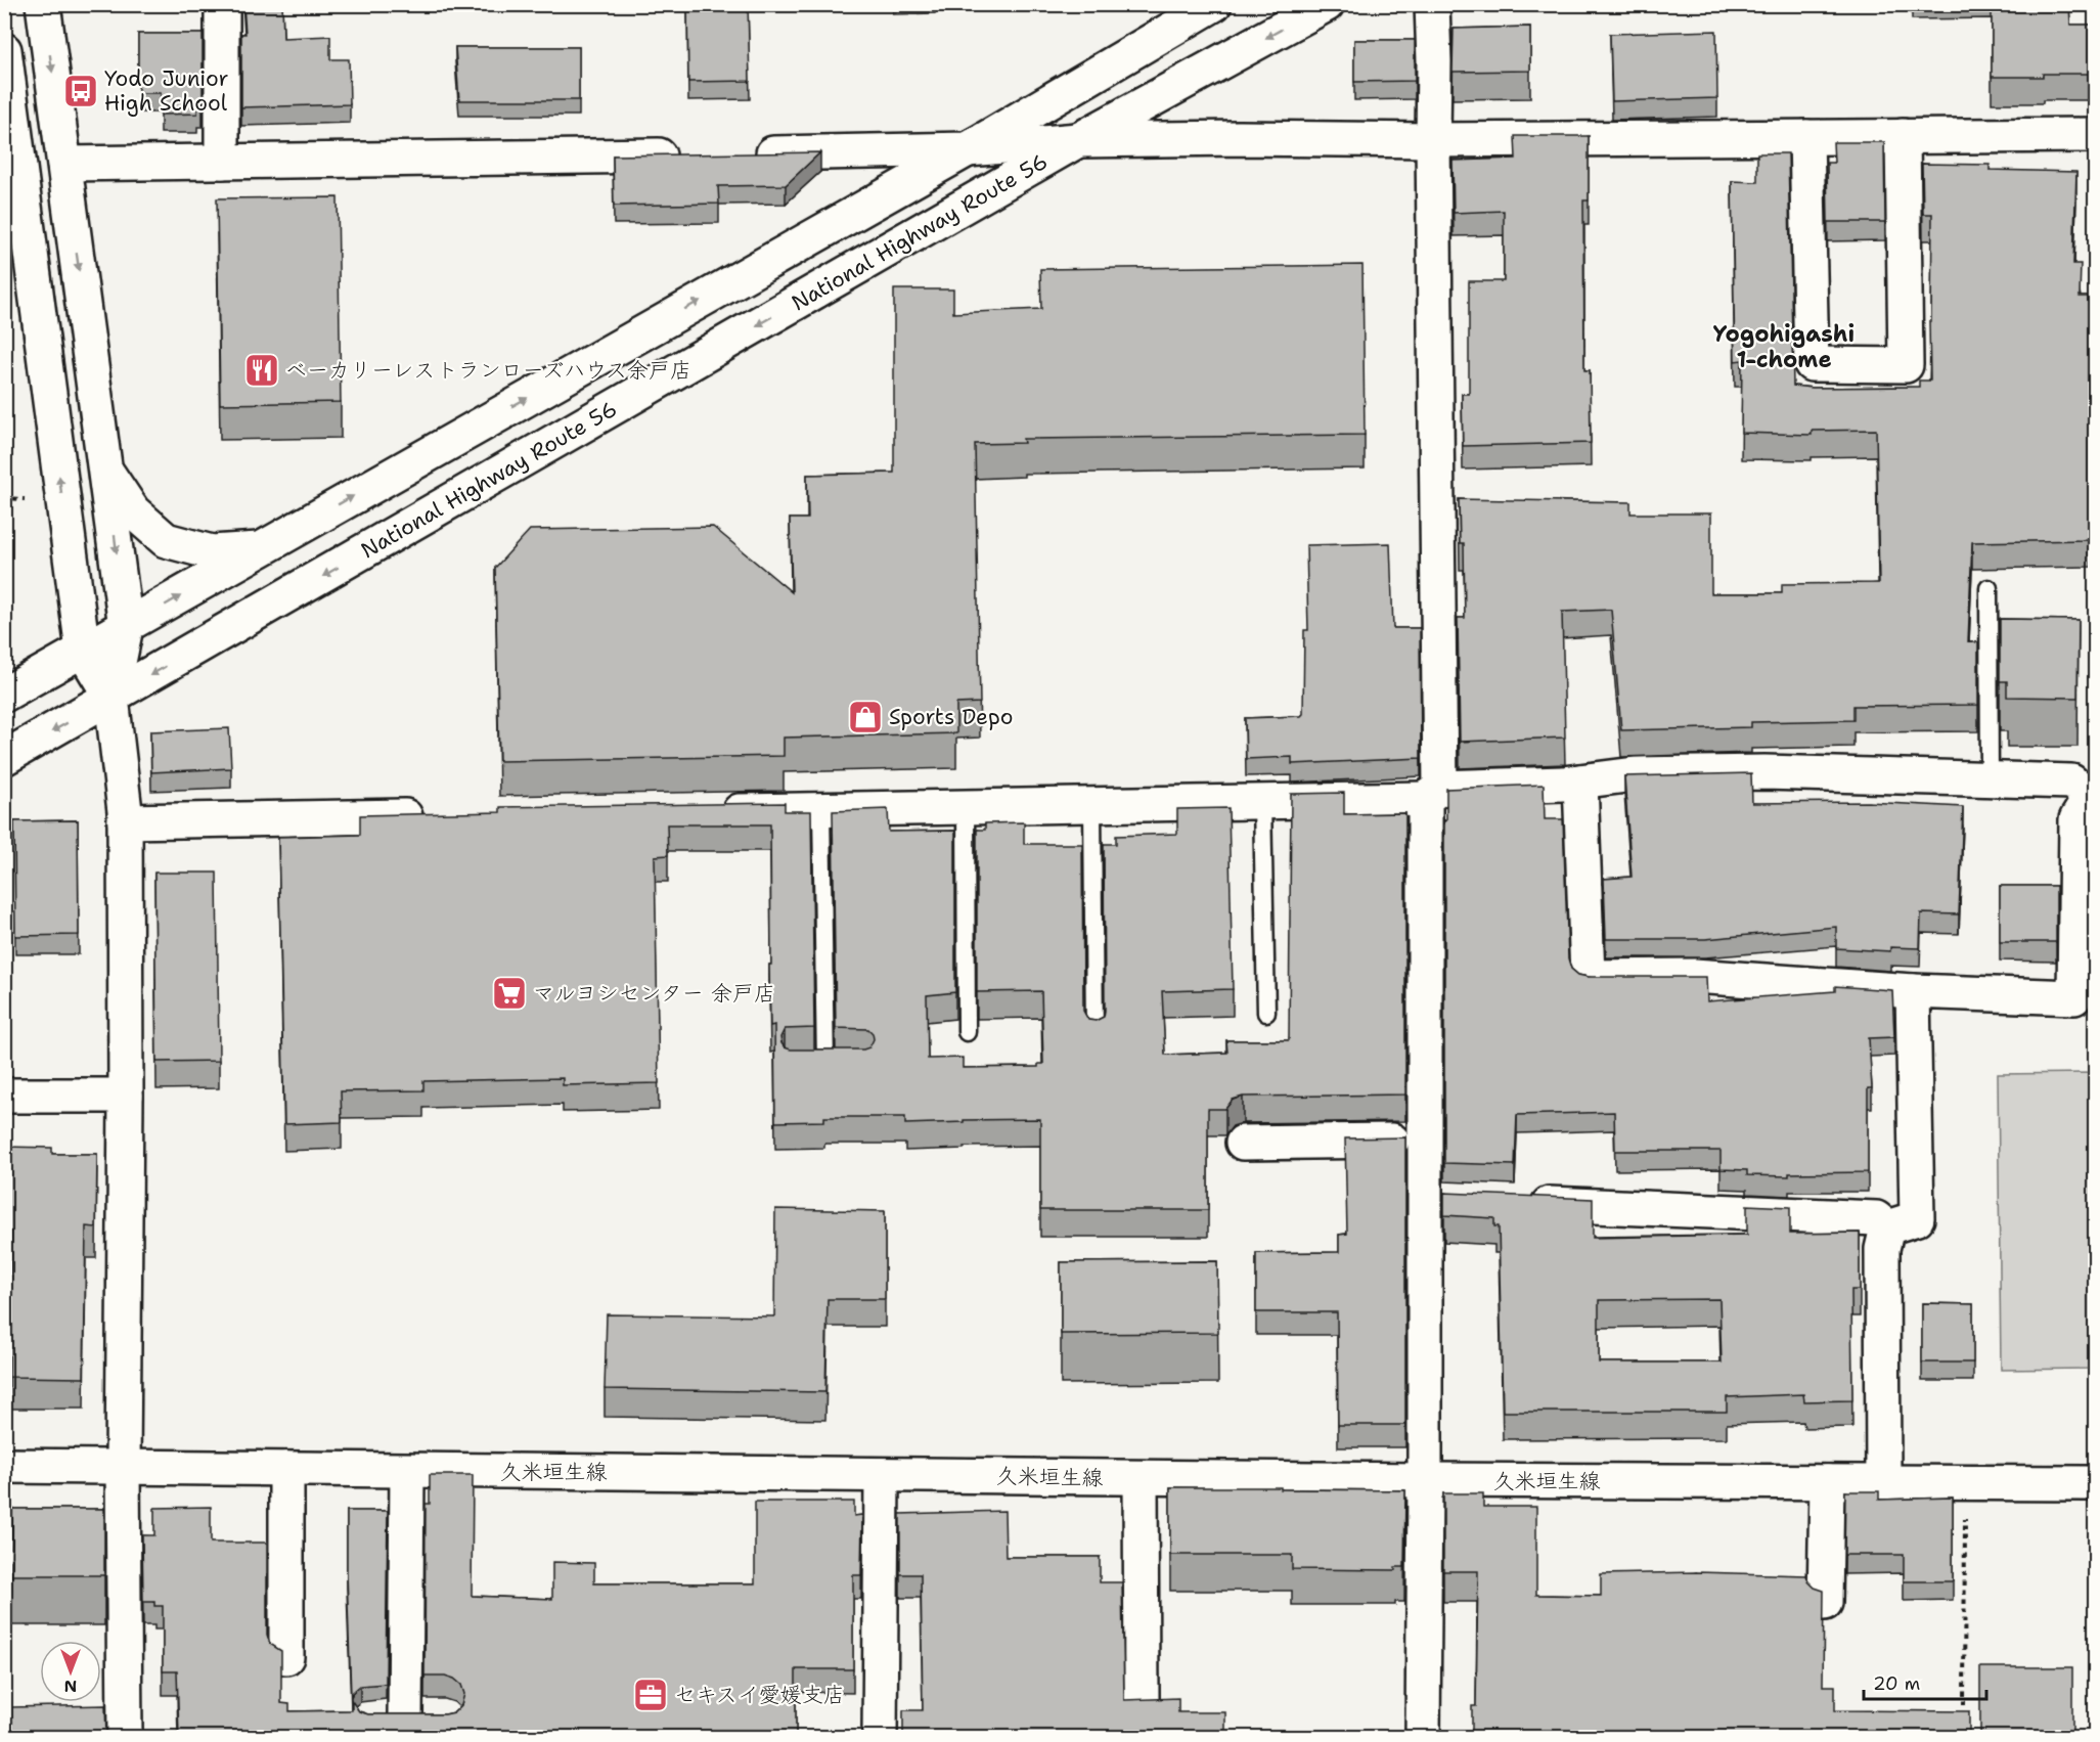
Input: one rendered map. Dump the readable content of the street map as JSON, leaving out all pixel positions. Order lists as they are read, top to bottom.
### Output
{
  "streets": {
    "main road": ["National Highway Route 56", "久米垣生線"]
  },
  "districts": ["Yogohigashi 1-chome"],
  "places": {
    "bus stop": ["Yodo Junior High School"],
    "restaurant": ["ベーカリーレストランローズハウス余戸店"],
    "shop": ["Sports Depo"],
    "supermarket": ["マルヨシセンター 余戸店"],
    "office": ["セキスイ愛媛支店"]
  },
  "scale_bar": "20 m",
  "north": "bottom"
}
